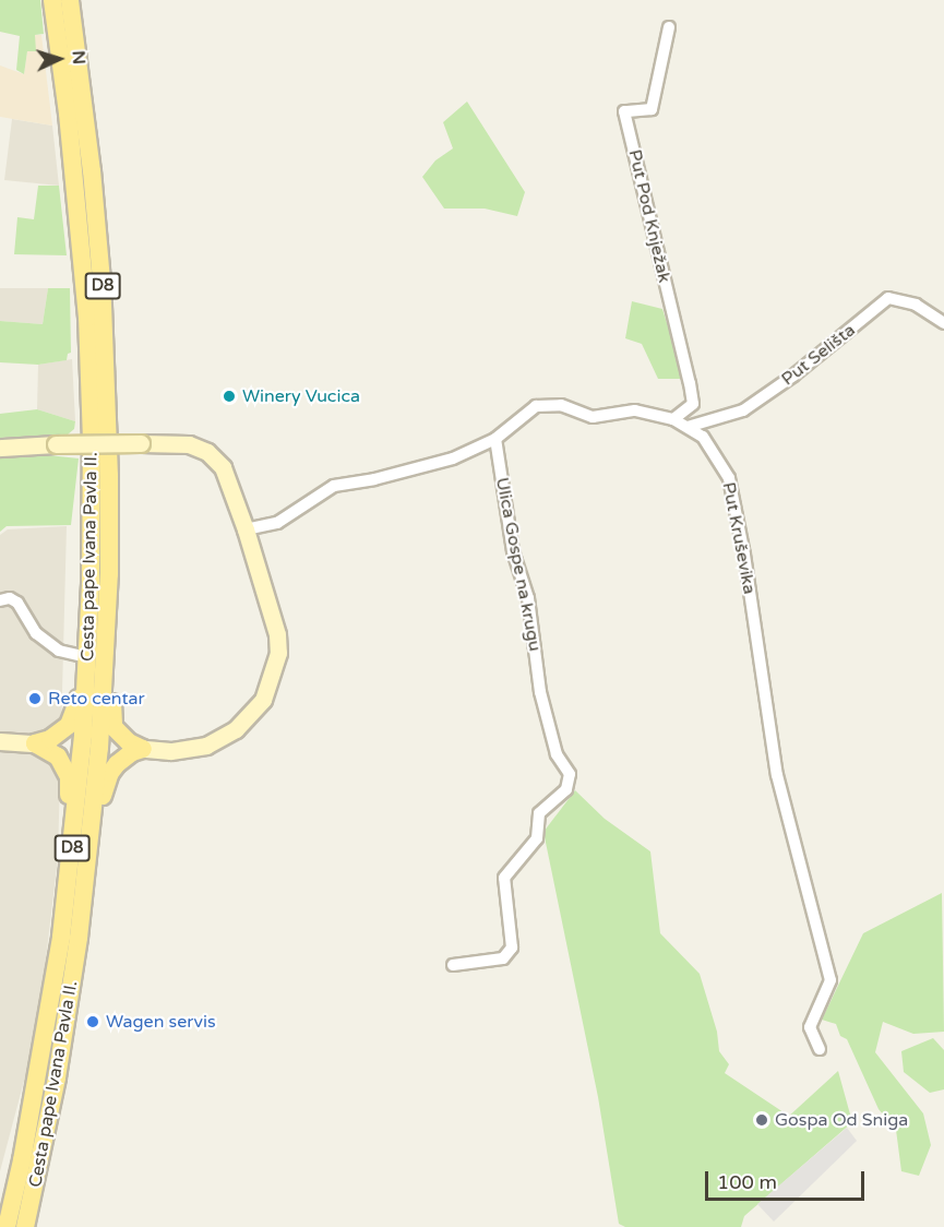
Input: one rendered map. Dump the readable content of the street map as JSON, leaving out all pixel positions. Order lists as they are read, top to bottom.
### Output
{
  "streets": {
    "main road": ["D8", "Cesta pape Ivana Pavla II."],
    "street": [
      "Put Pod Knježak",
      "Put Selišta",
      "Put Kruševika",
      "Ulica Gospe na krugu"
    ]
  },
  "crossings": [
    ["Put Pod Knježak", "Put Kruševika"],
    ["Put Selišta", "Put Kruševika"],
    ["Put Kruševika", "Ulica Gospe na krugu"]
  ],
  "places": [
    "Winery Vucica",
    "Reto centar",
    "Wagen servis",
    "Gospa Od Sniga"
  ],
  "scale_bar": "100 m",
  "north": "right"
}
